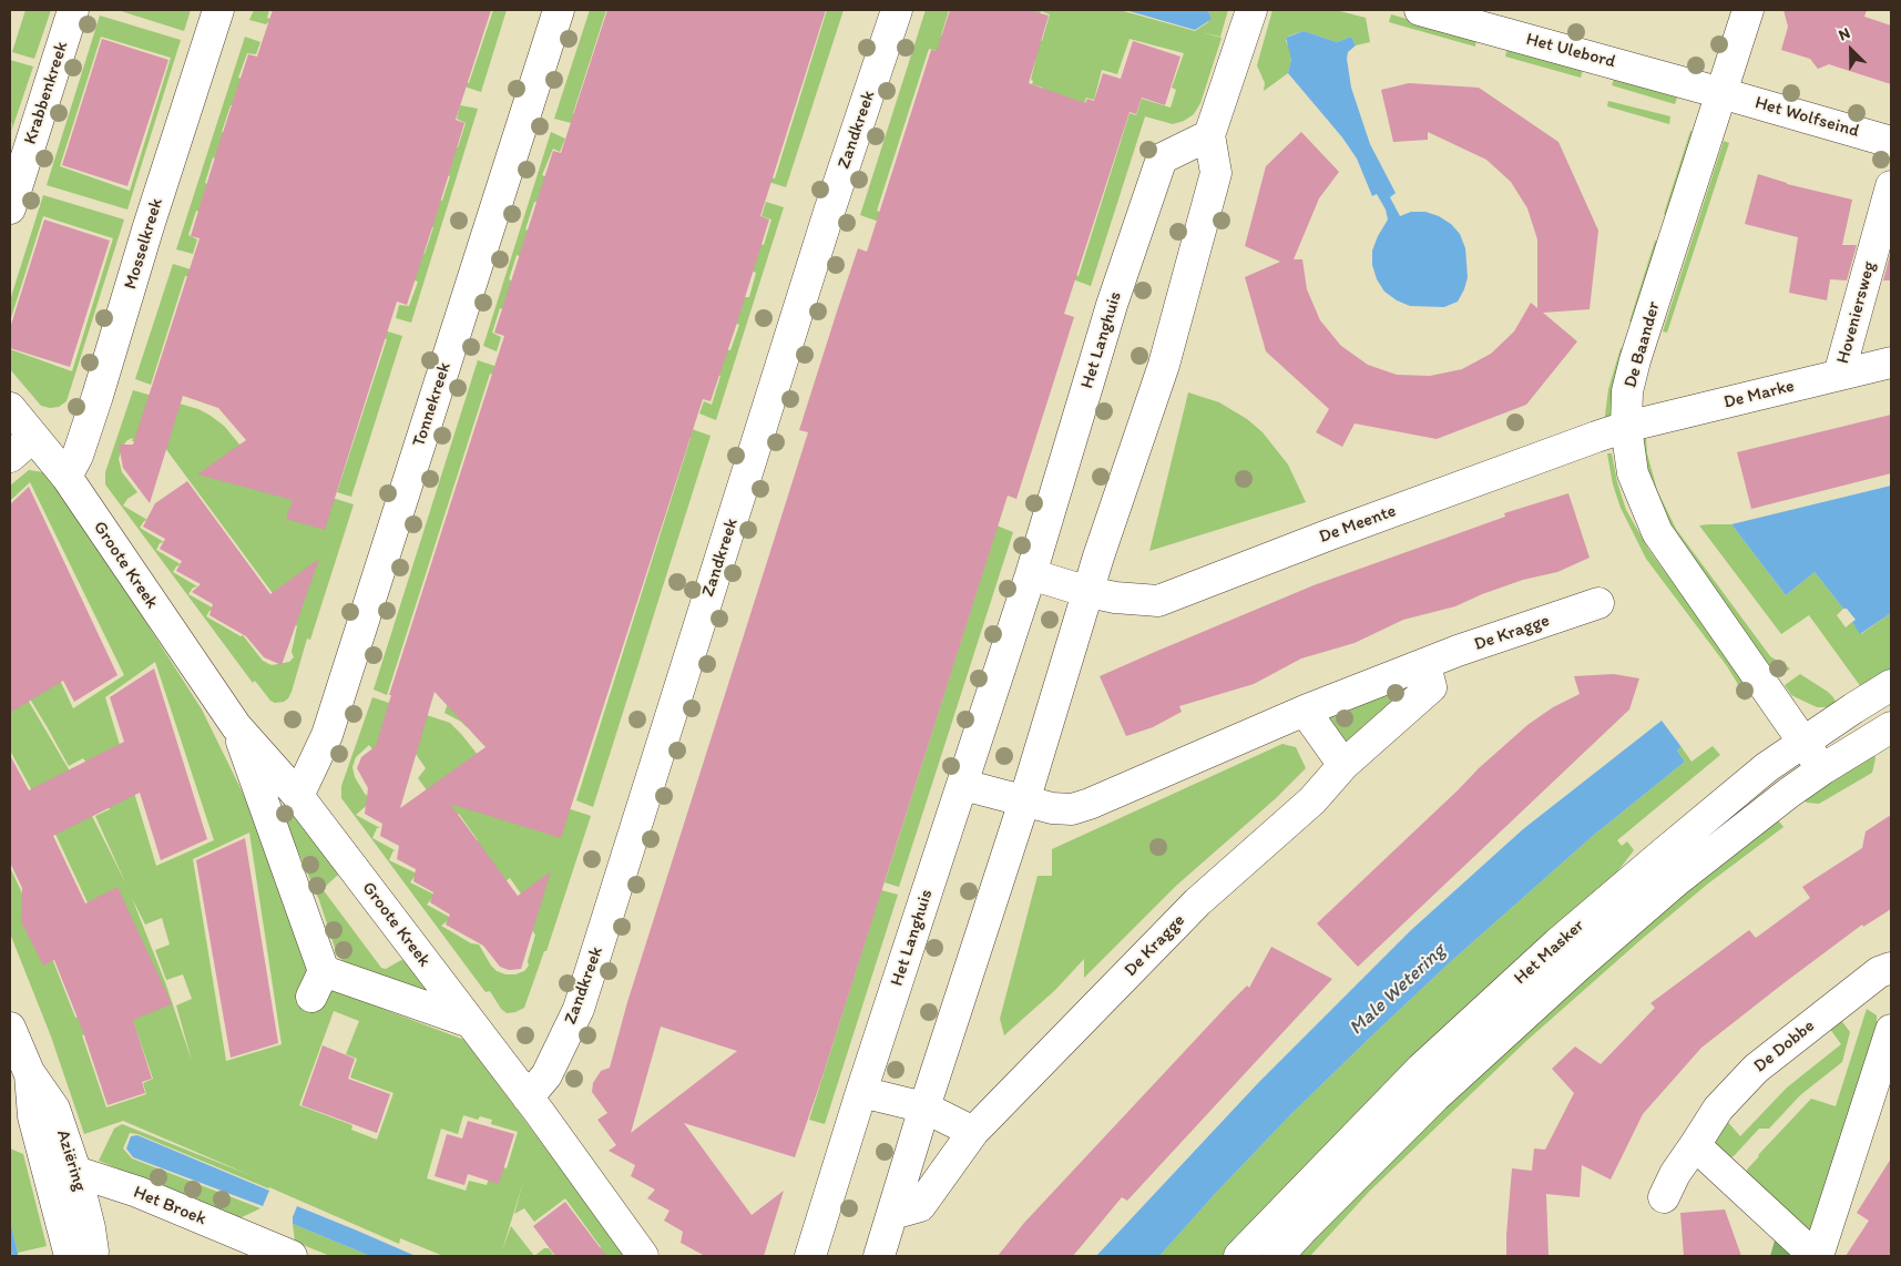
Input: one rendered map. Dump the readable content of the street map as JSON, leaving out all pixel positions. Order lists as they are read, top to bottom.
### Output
{
  "streets": {
    "street": [
      "Het Ulebord",
      "Krabbenkreek",
      "Het Wolfseind",
      "Zandkreek",
      "Mosselkreek",
      "Hoveniersweg",
      "Het Langhuis",
      "De Baander",
      "De Marke",
      "Tonnekreek",
      "De Meente",
      "Groote Kreek",
      "De Kragge",
      "Het Masker",
      "De Dobbe",
      "Aziëring",
      "Het Broek"
    ]
  },
  "crossings": [
    ["Het Ulebord", "Het Wolfseind"],
    ["Het Ulebord", "De Baander"],
    ["Het Wolfseind", "De Baander"],
    ["Zandkreek", "Groote Kreek"],
    ["Mosselkreek", "Groote Kreek"],
    ["Hoveniersweg", "De Marke"],
    ["De Baander", "De Marke"],
    ["De Baander", "De Meente"],
    ["De Baander", "Het Masker"],
    ["De Marke", "De Meente"],
    ["Tonnekreek", "Groote Kreek"],
    ["Aziëring", "Het Broek"]
  ],
  "water": ["Male Wetering"],
  "north": "top left"
}
